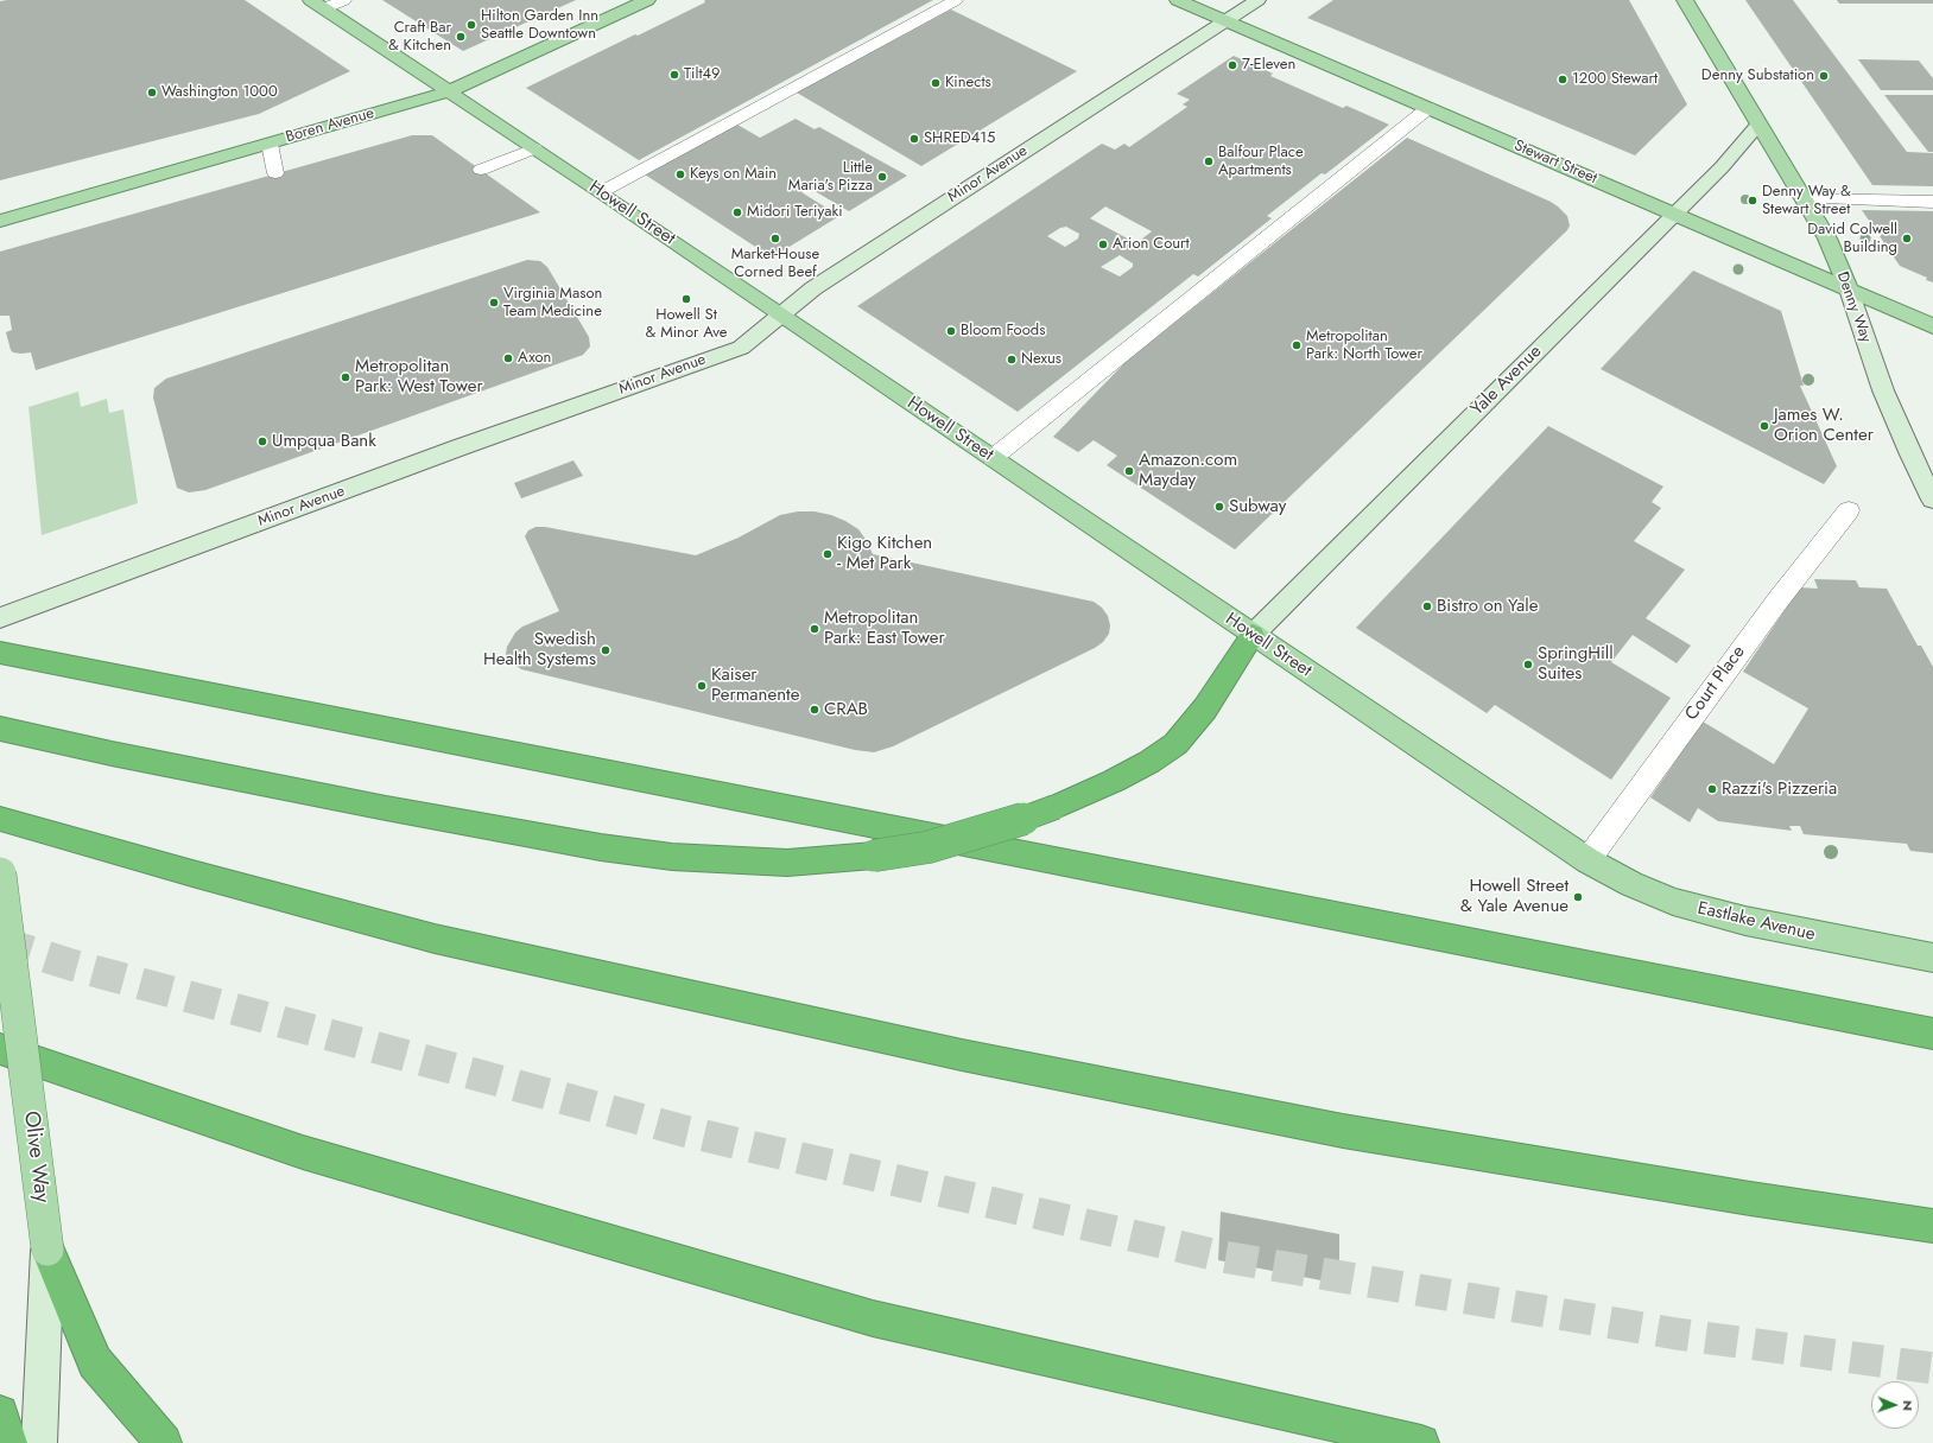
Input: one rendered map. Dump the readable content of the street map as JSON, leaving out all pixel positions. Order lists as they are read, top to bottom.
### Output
{
  "streets": {
    "main road": [
      "Boren Avenue",
      "Stewart Street",
      "Howell Street",
      "Denny Way",
      "Eastlake Avenue",
      "Olive Way"
    ],
    "street": ["Minor Avenue", "Yale Avenue"],
    "lane": ["Court Place"]
  },
  "crossings": [
    ["Boren Avenue", "Howell Street"],
    ["Stewart Street", "Minor Avenue"],
    ["Stewart Street", "Denny Way"],
    ["Stewart Street", "Yale Avenue"],
    ["Minor Avenue", "Howell Street"],
    ["Howell Street", "Yale Avenue"],
    ["Howell Street", "Court Place"],
    ["Howell Street", "Eastlake Avenue"],
    ["Denny Way", "Yale Avenue"],
    ["Court Place", "Eastlake Avenue"]
  ],
  "places": [
    "Hilton Garden Inn Seattle Downtown",
    "Craft Bar & Kitchen",
    "7-Eleven",
    "Tilt49",
    "Denny Substation",
    "1200 Stewart",
    "Kinects",
    "Washington 1000",
    "SHRED415",
    "Balfour Place Apartments",
    "Keys on Main",
    "Little Maria's Pizza",
    "Denny Way & Stewart Street",
    "Midori Teriyaki",
    "Market-House Corned Beef",
    "David Colwell Building",
    "Arion Court",
    "Howell St & Minor Ave",
    "Virginia Mason Team Medicine",
    "Bloom Foods",
    "Metropolitan Park: North Tower",
    "Axon",
    "Nexus",
    "Metropolitan Park: West Tower",
    "James W. Orion Center",
    "Umpqua Bank",
    "Amazon.com Mayday",
    "Subway",
    "Kigo Kitchen - Met Park",
    "Bistro on Yale",
    "Metropolitan Park: East Tower",
    "Swedish Health Systems",
    "SpringHill Suites",
    "Kaiser Permanente",
    "CRAB",
    "Razzi's Pizzeria",
    "Howell Street & Yale Avenue"
  ],
  "north": "right"
}
